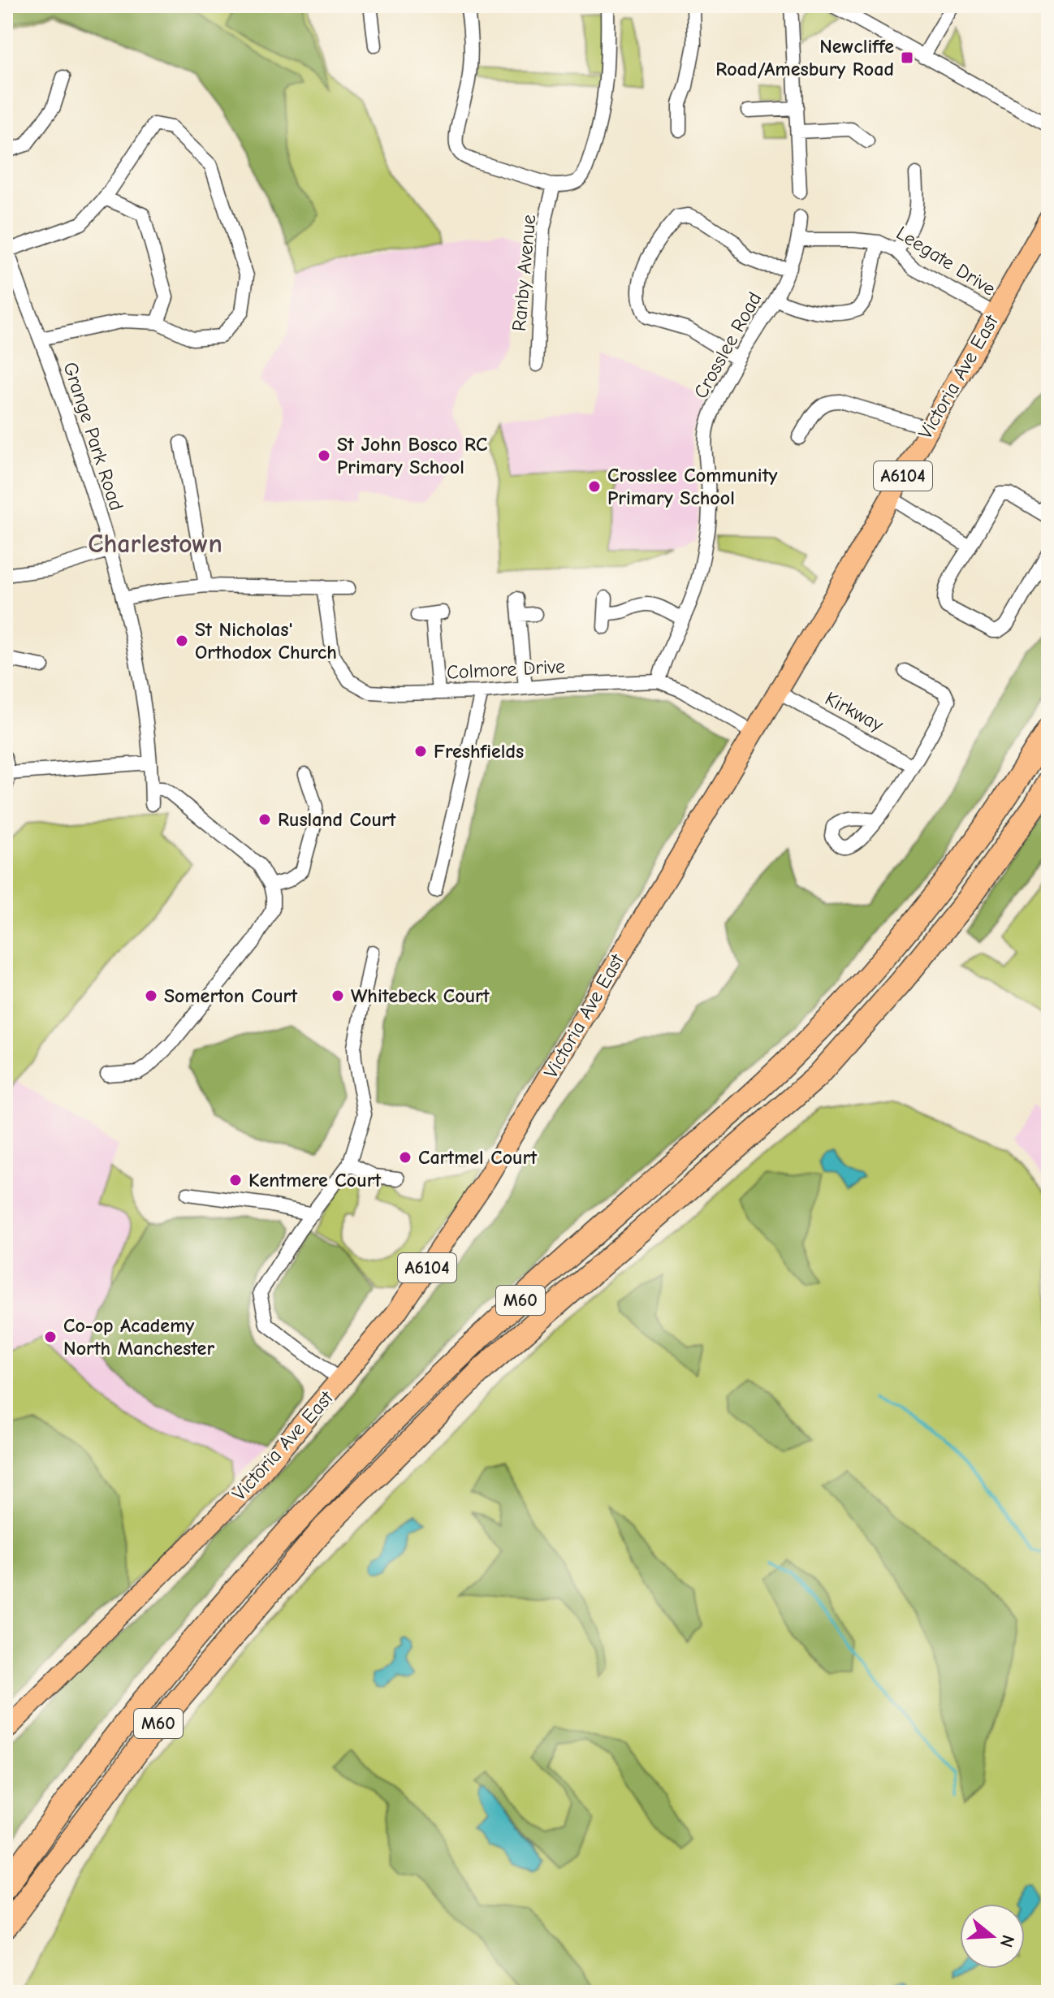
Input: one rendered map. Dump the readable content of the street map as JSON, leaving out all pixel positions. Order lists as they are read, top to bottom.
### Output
{
  "streets": {
    "highway": ["M60"],
    "main road": ["Victoria Ave East", "A6104"],
    "street": [
      "Leegate Drive",
      "Ranby Avenue",
      "Crosslee Road",
      "Grange Park Road",
      "Colmore Drive",
      "Kirkway"
    ]
  },
  "crossings": [
    ["Leegate Drive", "Crosslee Road"],
    ["Leegate Drive", "Victoria Ave East"],
    ["Crosslee Road", "Colmore Drive"],
    ["Victoria Ave East", "Colmore Drive"],
    ["Victoria Ave East", "Kirkway"]
  ],
  "districts": ["Charlestown"],
  "places": {
    "transit": ["Newcliffe Road/Amesbury Road"],
    "other": [
      "St John Bosco RC Primary School",
      "Crosslee Community Primary School",
      "St Nicholas' Orthodox Church",
      "Freshfields",
      "Rusland Court",
      "Somerton Court",
      "Whitebeck Court",
      "Cartmel Court",
      "Kentmere Court",
      "Co-op Academy North Manchester"
    ]
  },
  "north": "right"
}
